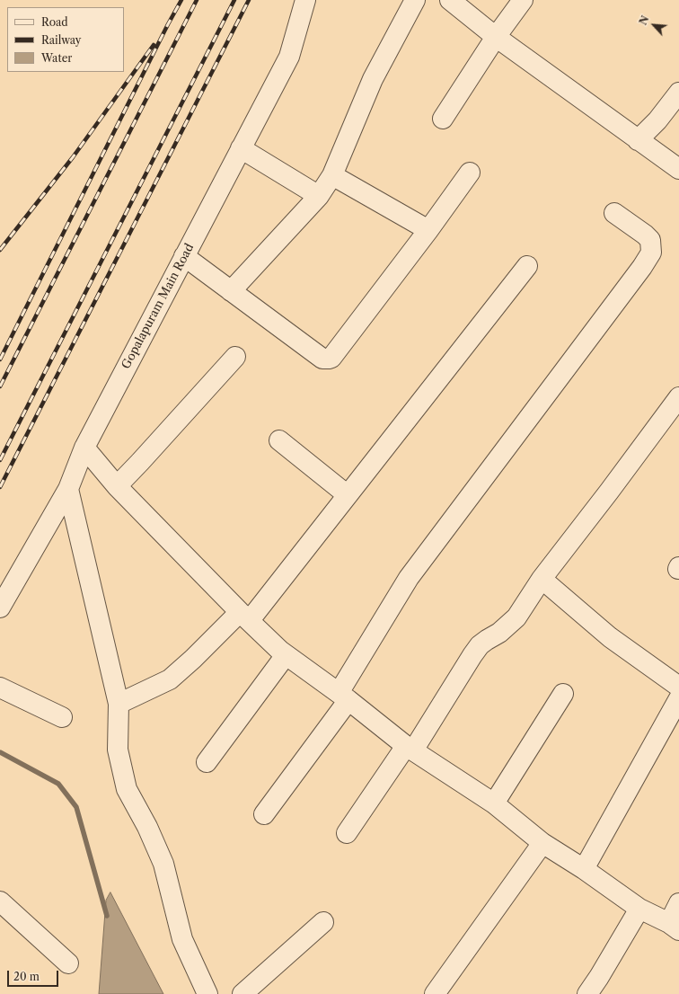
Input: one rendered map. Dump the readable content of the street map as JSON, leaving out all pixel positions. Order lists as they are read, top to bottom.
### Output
{
  "streets": {
    "street": ["Gopalapuram Main Road"]
  },
  "legend": ["Road", "Railway", "Water"],
  "scale_bar": "20 m",
  "north": "top left"
}
